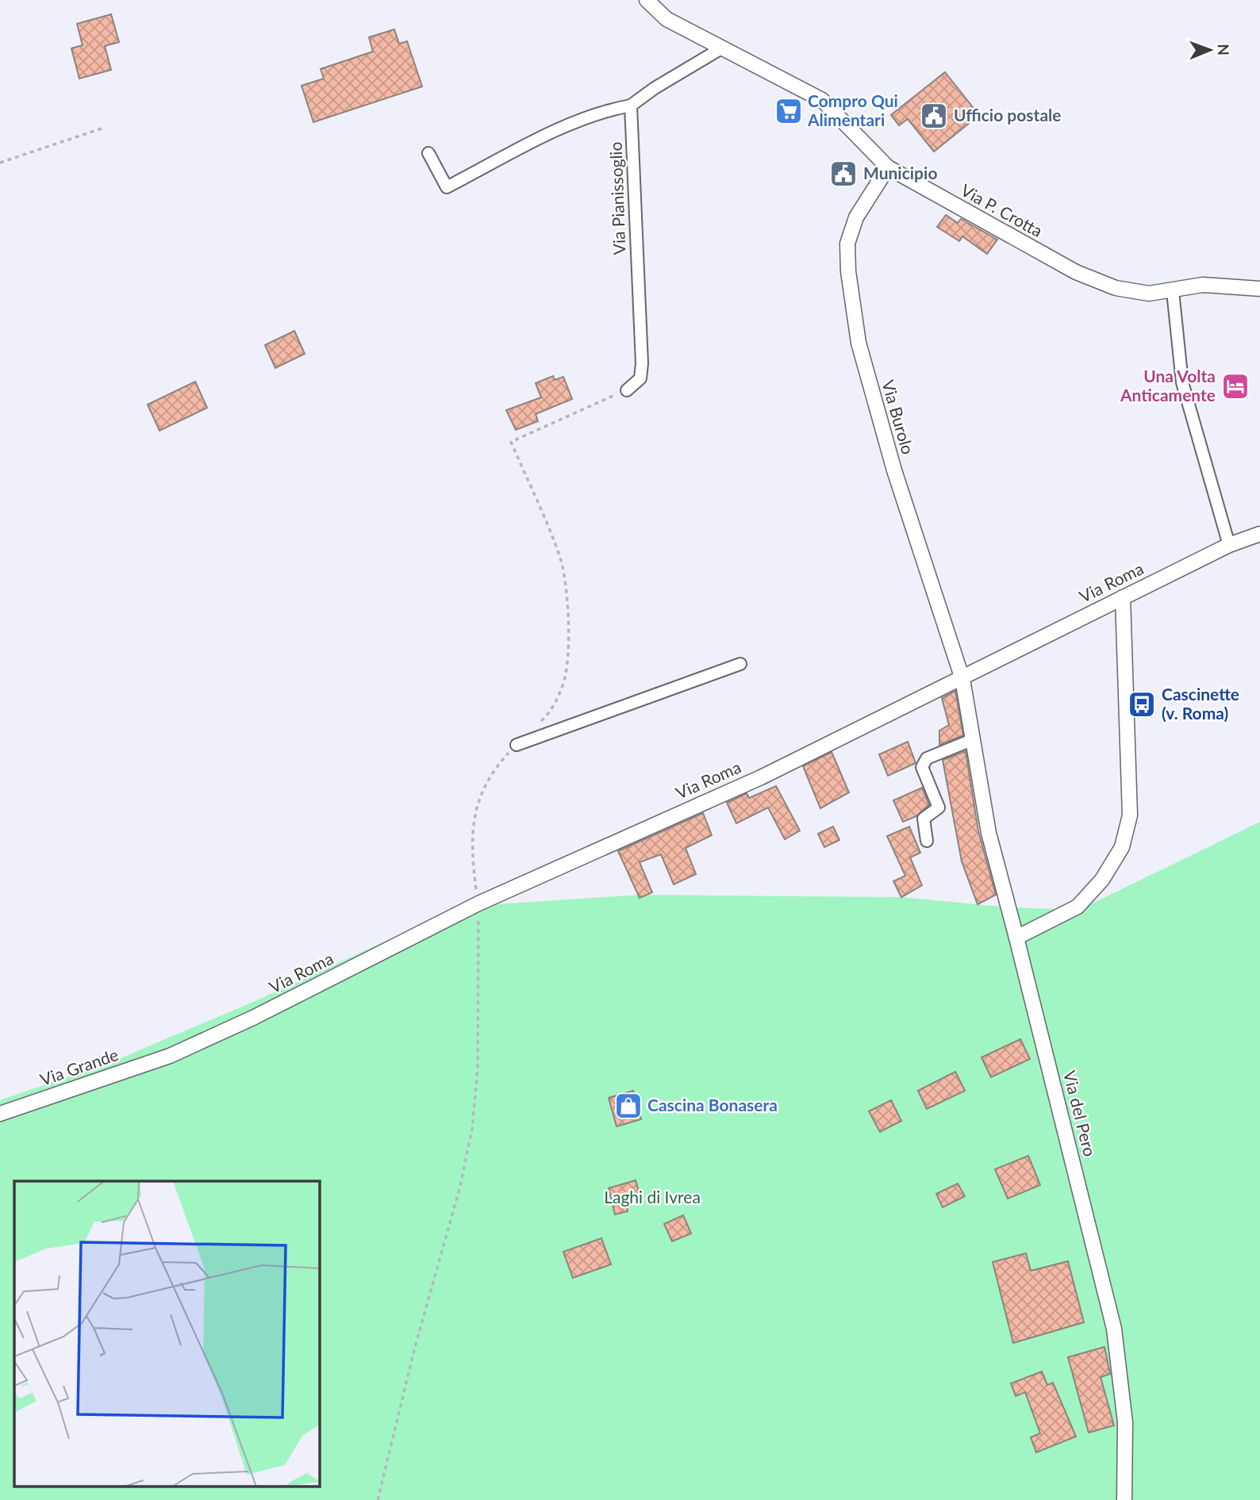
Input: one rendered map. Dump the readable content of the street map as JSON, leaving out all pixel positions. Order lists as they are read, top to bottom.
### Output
{
  "streets": {
    "street": [
      "Via Pianissoglio",
      "Via P. Crotta",
      "Via Burolo",
      "Via Roma",
      "Via Grande",
      "Via del Pero"
    ]
  },
  "crossings": [
    ["Via P. Crotta", "Via Burolo"],
    ["Via Burolo", "Via Roma"],
    ["Via Burolo", "Via del Pero"],
    ["Via Roma", "Via Grande"],
    ["Via Roma", "Via del Pero"]
  ],
  "parks": ["Laghi di Ivrea"],
  "places": {
    "supermarket": ["Compro Qui Alimentari"],
    "public building": ["Ufficio postale", "Municipio"],
    "hotel": ["Una Volta Anticamente"],
    "bus stop": ["Cascinette (v. Roma)"],
    "shop": ["Cascina Bonasera"]
  },
  "north": "right"
}
